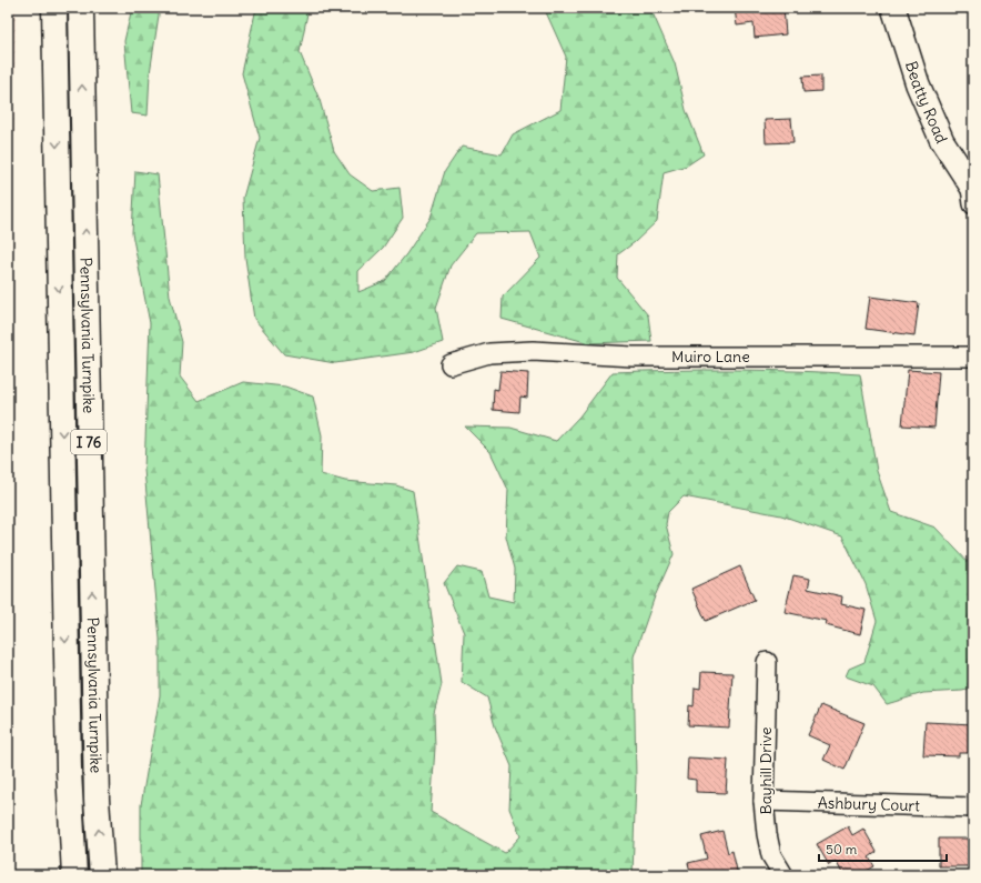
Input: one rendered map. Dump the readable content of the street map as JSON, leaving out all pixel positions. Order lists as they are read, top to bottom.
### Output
{
  "streets": {
    "highway": ["Pennsylvania Turnpike", "I 76"],
    "street": [
      "Beatty Road",
      "Muiro Lane",
      "Bayhill Drive",
      "Ashbury Court"
    ]
  },
  "crossings": [
    ["Bayhill Drive", "Ashbury Court"]
  ],
  "scale_bar": "50 m"
}
